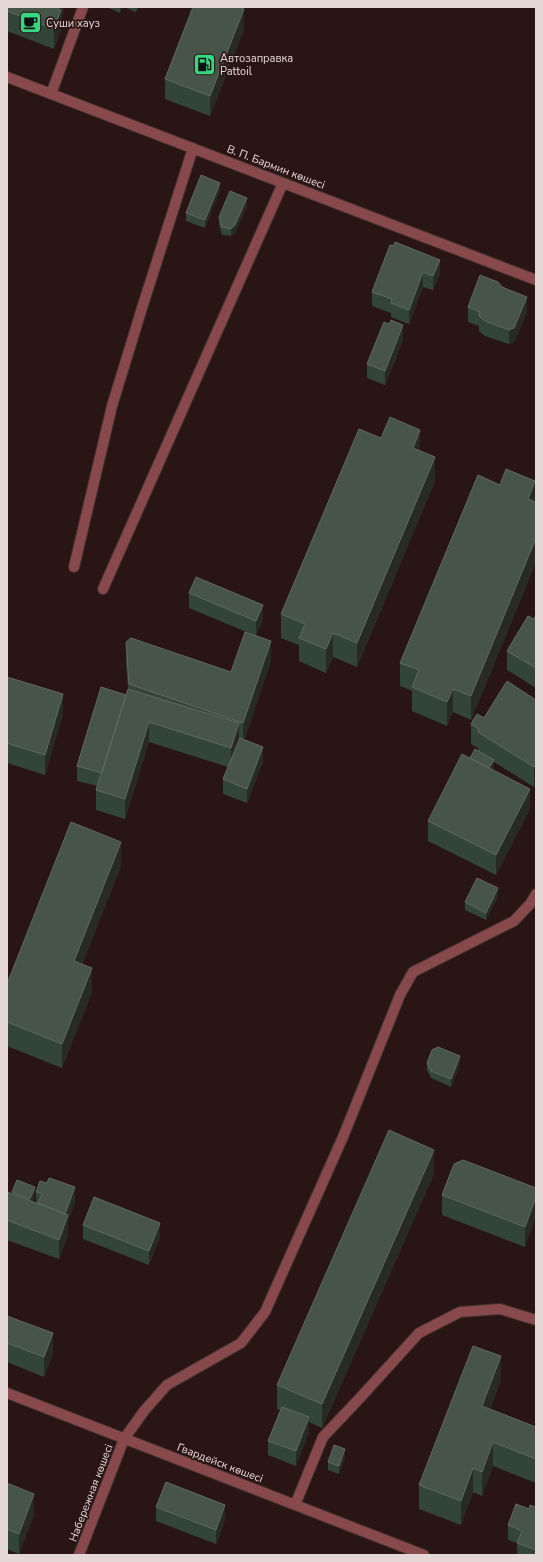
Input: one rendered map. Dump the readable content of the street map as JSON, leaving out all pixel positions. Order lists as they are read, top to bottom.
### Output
{
  "streets": {
    "street": ["В. П. Бармин көшесі", "Гвардейск көшесі", "Набережная көшесі"]
  },
  "crossings": [
    ["Гвардейск көшесі", "Набережная көшесі"]
  ],
  "places": {
    "cafe": ["Суши хауз"],
    "fuel station": ["Автозаправка Pattoil"]
  }
}
